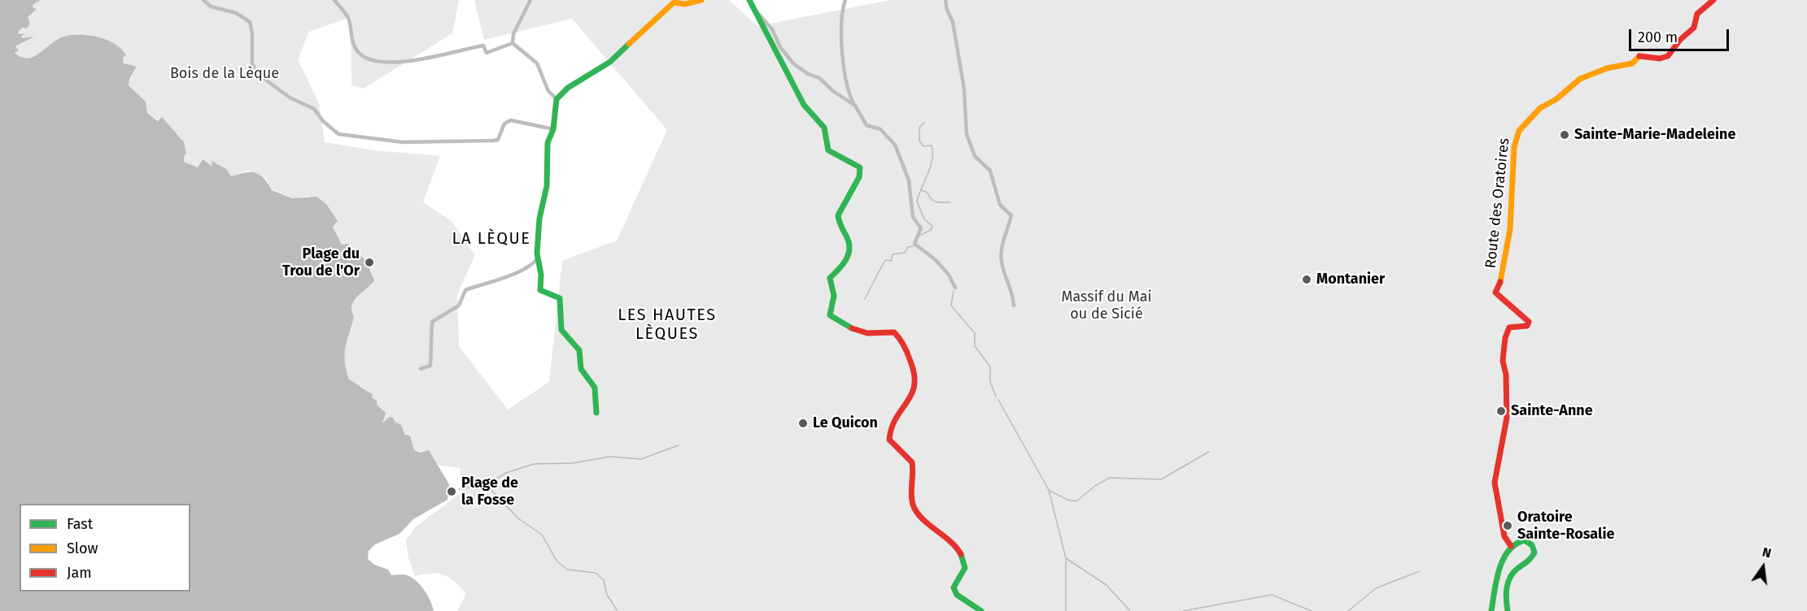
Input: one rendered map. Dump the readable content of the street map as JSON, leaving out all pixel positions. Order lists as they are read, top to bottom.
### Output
{
  "streets": {
    "street": ["Route des Oratoires"]
  },
  "districts": ["LA LÈQUE", "LES HAUTES LÈQUES"],
  "parks": ["Bois de la Lèque", "Massif du Mai ou de Sicié"],
  "places": [
    "Sainte-Marie-Madeleine",
    "Plage du Trou de l'Or",
    "Montanier",
    "Sainte-Anne",
    "Le Quicon",
    "Plage de la Fosse",
    "Oratoire Sainte-Rosalie"
  ],
  "legend": ["Fast", "Slow", "Jam"],
  "scale_bar": "200 m",
  "north": "top"
}
